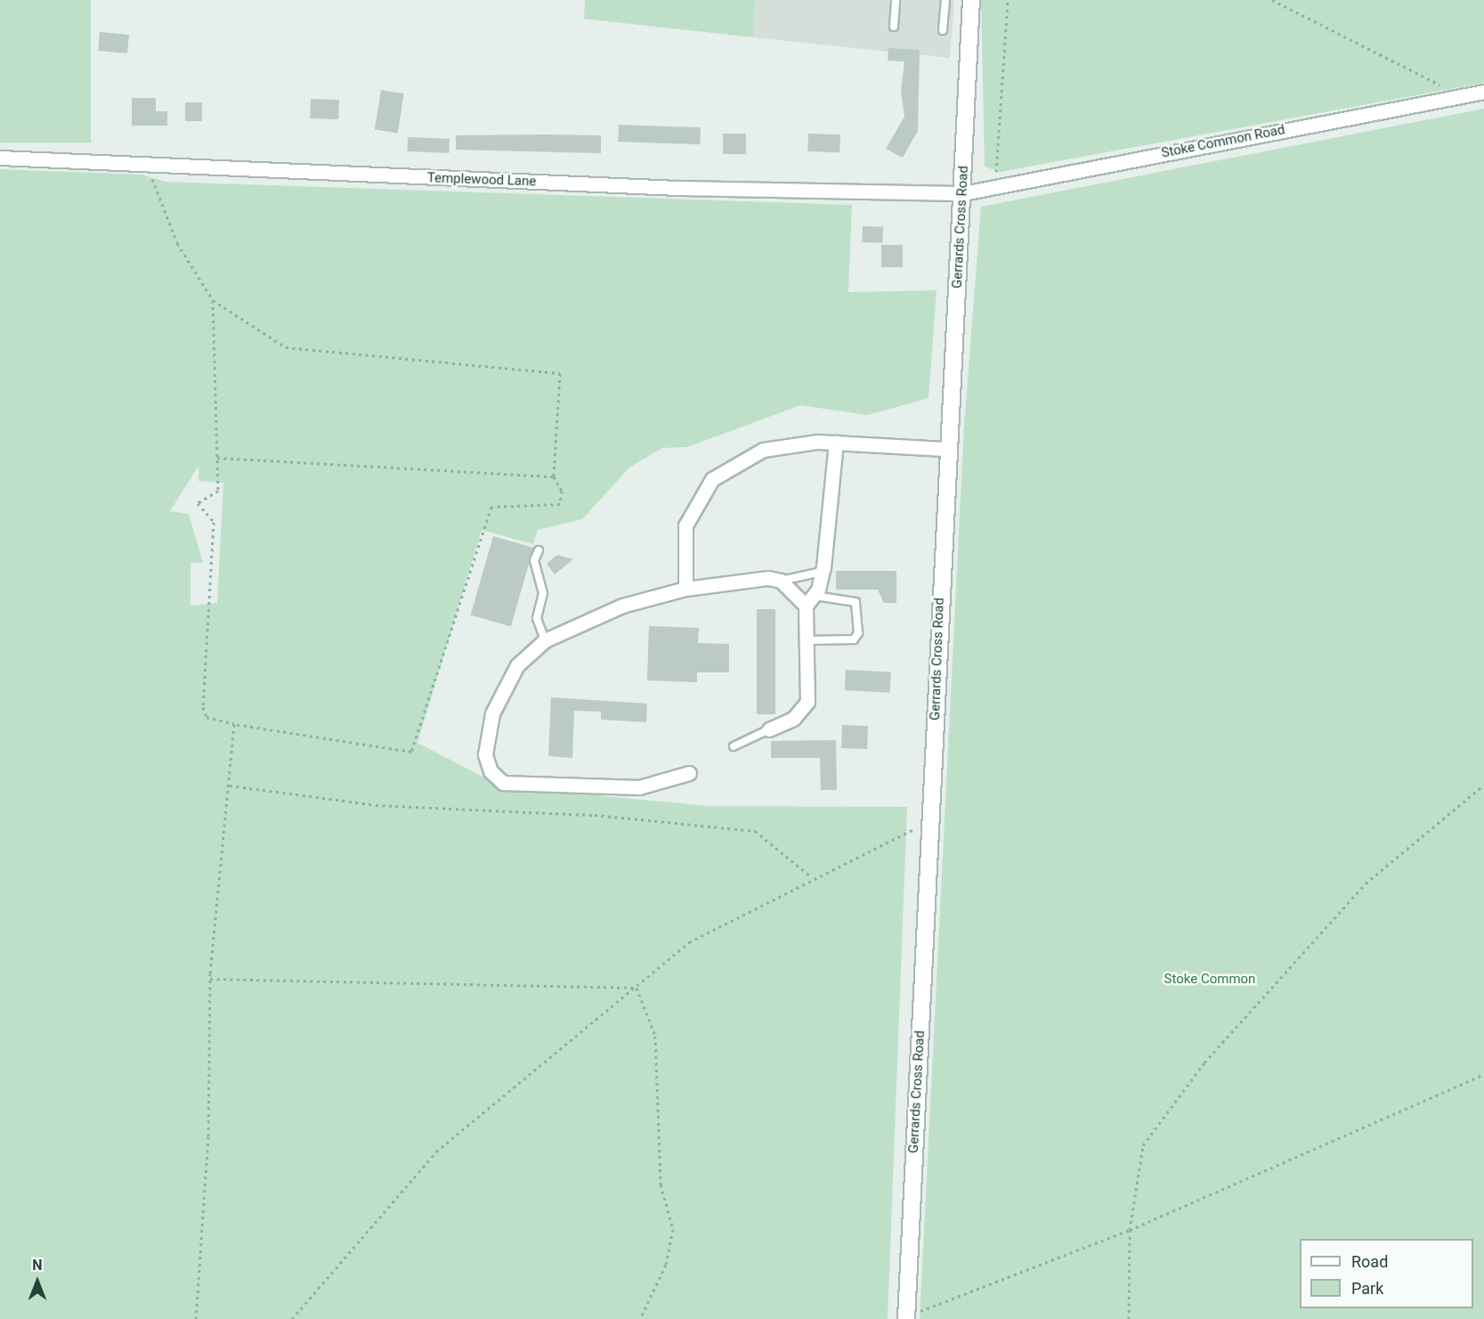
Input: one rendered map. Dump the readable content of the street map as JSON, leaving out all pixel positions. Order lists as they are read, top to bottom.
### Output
{
  "streets": {
    "main road": ["Gerrards Cross Road"],
    "street": ["Stoke Common Road", "Templewood Lane"]
  },
  "crossings": [
    ["Stoke Common Road", "Templewood Lane"],
    ["Stoke Common Road", "Gerrards Cross Road"],
    ["Templewood Lane", "Gerrards Cross Road"]
  ],
  "parks": ["Stoke Common"],
  "legend": ["Road", "Park"],
  "north": "top"
}
